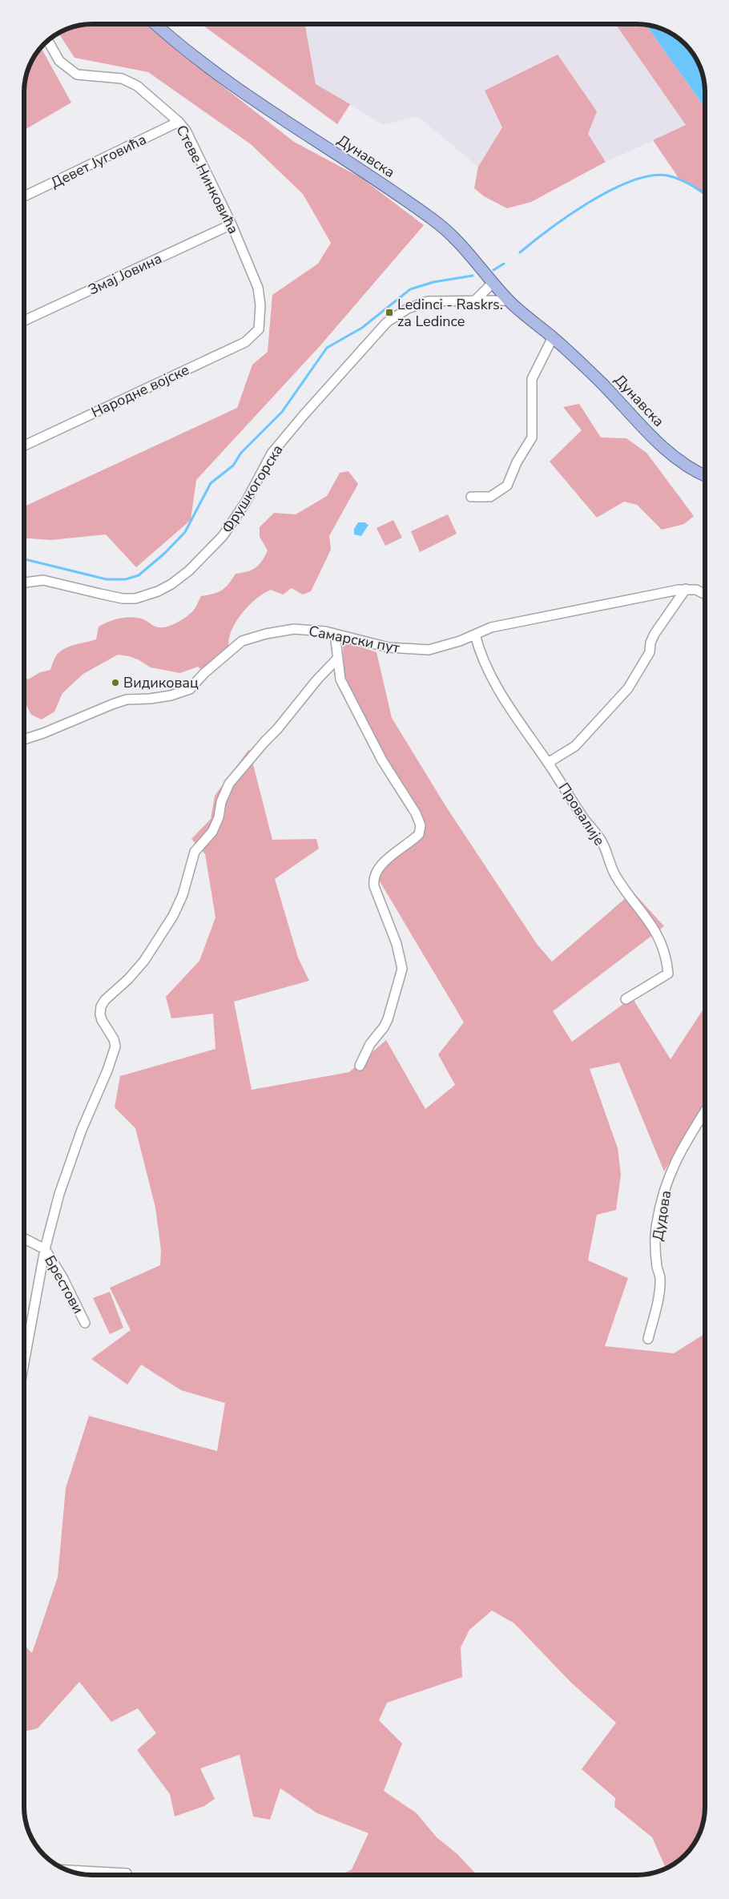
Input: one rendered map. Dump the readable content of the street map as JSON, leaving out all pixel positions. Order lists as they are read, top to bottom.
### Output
{
  "streets": {
    "main road": ["Дунавска"],
    "street": [
      "Девет Југовића",
      "Стеве Нинковића",
      "Змај Јовина",
      "Народне војске",
      "Фрушкогорска",
      "Самарски пут",
      "Провалије",
      "Дудова",
      "Брестови"
    ]
  },
  "crossings": [
    ["Дунавска", "Фрушкогорска"],
    ["Девет Југовића", "Стеве Нинковића"],
    ["Стеве Нинковића", "Змај Јовина"],
    ["Стеве Нинковића", "Народне војске"],
    ["Самарски пут", "Провалије"]
  ],
  "places": {
    "transit": ["Ledinci - Raskrs. za Ledince"],
    "other": ["Видиковац"]
  }
}
